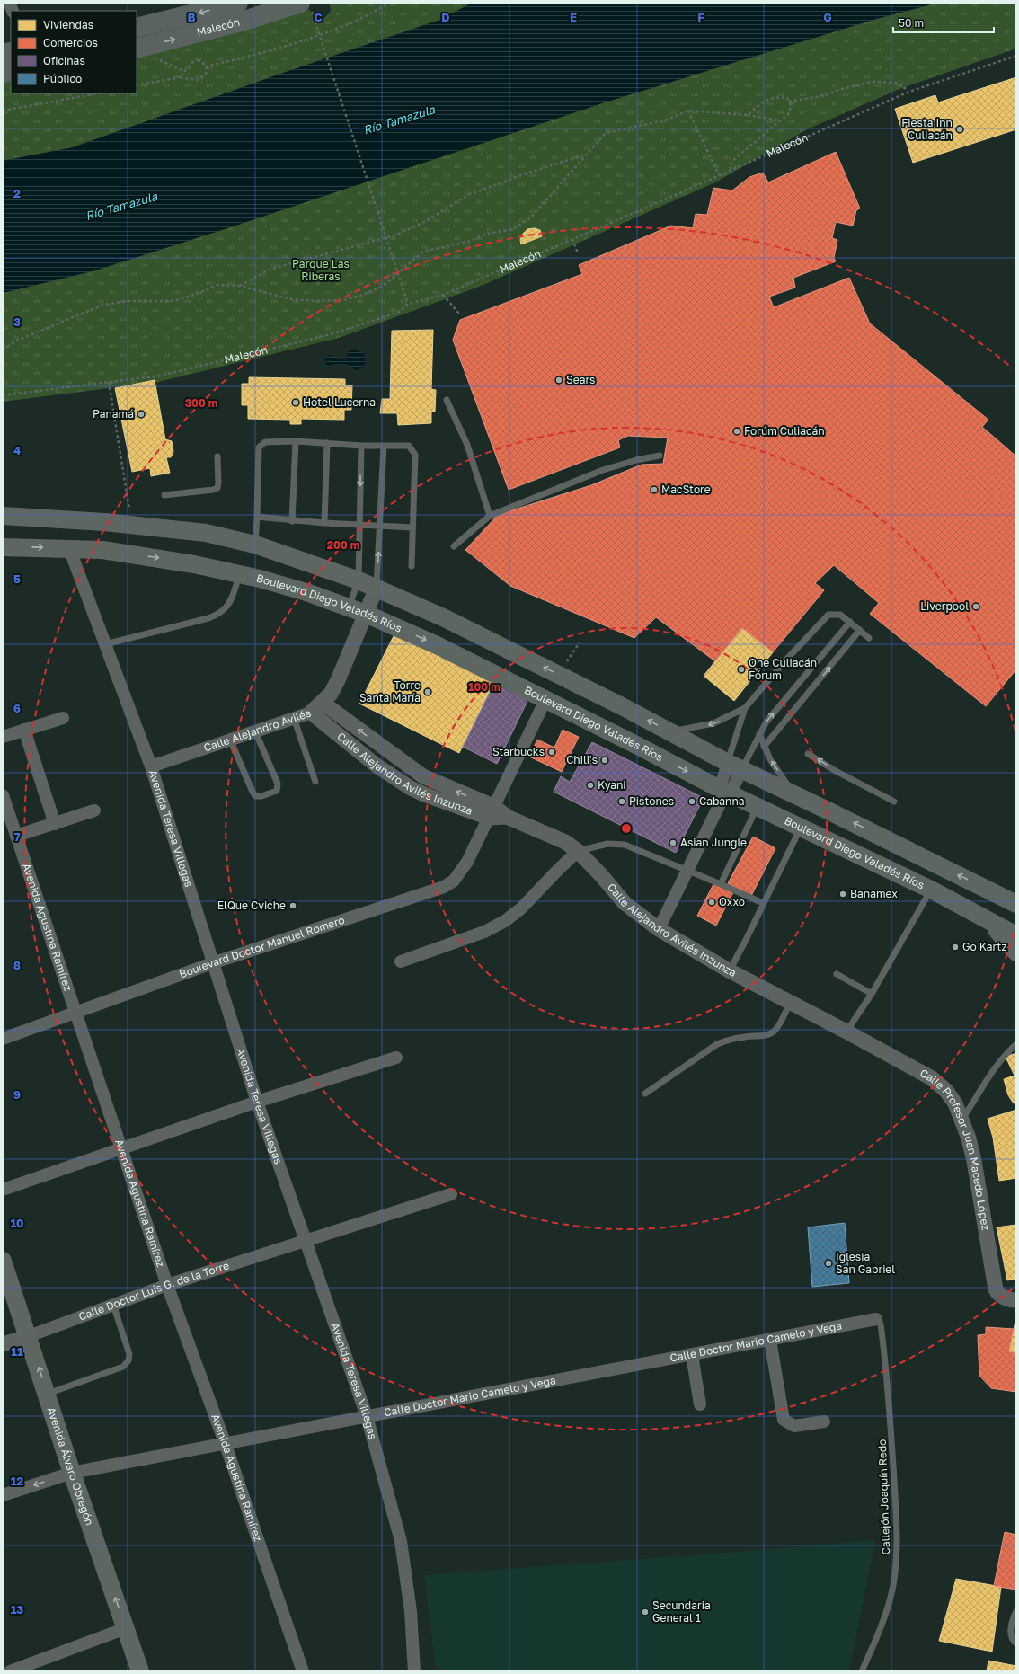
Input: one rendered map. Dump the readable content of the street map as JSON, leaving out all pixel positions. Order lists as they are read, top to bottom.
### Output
{
  "streets": {
    "main road": ["Malecón", "Boulevard Diego Valadés Ríos", "Avenida Álvaro Obregón"],
    "street": [
      "Calle Alejandro Avilés",
      "Calle Alejandro Avilés Inzunza",
      "Avenida Teresa Villegas",
      "Avenida Agustina Ramírez",
      "Boulevard Doctor Manuel Romero",
      "Calle Profesor Juan Macedo López",
      "Calle Doctor Luis G. de la Torre",
      "Calle Doctor Mario Camelo y Vega"
    ],
    "lane": ["Callejón Joaquín Redo"]
  },
  "crossings": [
    ["Boulevard Diego Valadés Ríos", "Calle Alejandro Avilés"],
    ["Boulevard Diego Valadés Ríos", "Avenida Teresa Villegas"],
    ["Boulevard Diego Valadés Ríos", "Boulevard Doctor Manuel Romero"],
    ["Calle Alejandro Avilés", "Calle Alejandro Avilés Inzunza"],
    ["Calle Alejandro Avilés", "Avenida Teresa Villegas"],
    ["Calle Alejandro Avilés Inzunza", "Boulevard Doctor Manuel Romero"],
    ["Calle Alejandro Avilés Inzunza", "Calle Profesor Juan Macedo López"],
    ["Avenida Teresa Villegas", "Boulevard Doctor Manuel Romero"],
    ["Avenida Teresa Villegas", "Calle Doctor Luis G. de la Torre"],
    ["Avenida Teresa Villegas", "Calle Doctor Mario Camelo y Vega"],
    ["Avenida Agustina Ramírez", "Boulevard Doctor Manuel Romero"],
    ["Avenida Agustina Ramírez", "Calle Doctor Luis G. de la Torre"],
    ["Avenida Agustina Ramírez", "Calle Doctor Mario Camelo y Vega"],
    ["Calle Doctor Luis G. de la Torre", "Avenida Álvaro Obregón"],
    ["Calle Doctor Mario Camelo y Vega", "Avenida Álvaro Obregón"],
    ["Calle Doctor Mario Camelo y Vega", "Callejón Joaquín Redo"]
  ],
  "one_way": ["Avenida Álvaro Obregón"],
  "water": ["Río Tamazula"],
  "parks": ["Parque Las Riberas"],
  "places": [
    "Fiesta Inn Culiacán",
    "Sears",
    "Hotel Lucerna",
    "Panamá",
    "Forúm Culiacán",
    "MacStore",
    "Liverpool",
    "One Culiacán Fórum",
    "Torre Santa María",
    "Starbucks",
    "Chili's",
    "Kyani",
    "Pistones",
    "Cabanna",
    "Asian Jungle",
    "Banamex",
    "Oxxo",
    "ElQue Cviche",
    "Go Kartz",
    "Iglesia San Gabriel",
    "Secundaria General 1"
  ],
  "legend": [
    "Viviendas",
    "Comercios",
    "Oficinas",
    "Público"
  ],
  "scale_bar": "50 m",
  "grid": {
    "columns": [
      "B",
      "C",
      "D",
      "E",
      "F",
      "G"
    ],
    "rows": [
      "2",
      "3",
      "4",
      "5",
      "6",
      "7",
      "8",
      "9",
      "10",
      "11",
      "12",
      "13"
    ]
  },
  "rings": ["300 m", "200 m", "100 m"]
}
